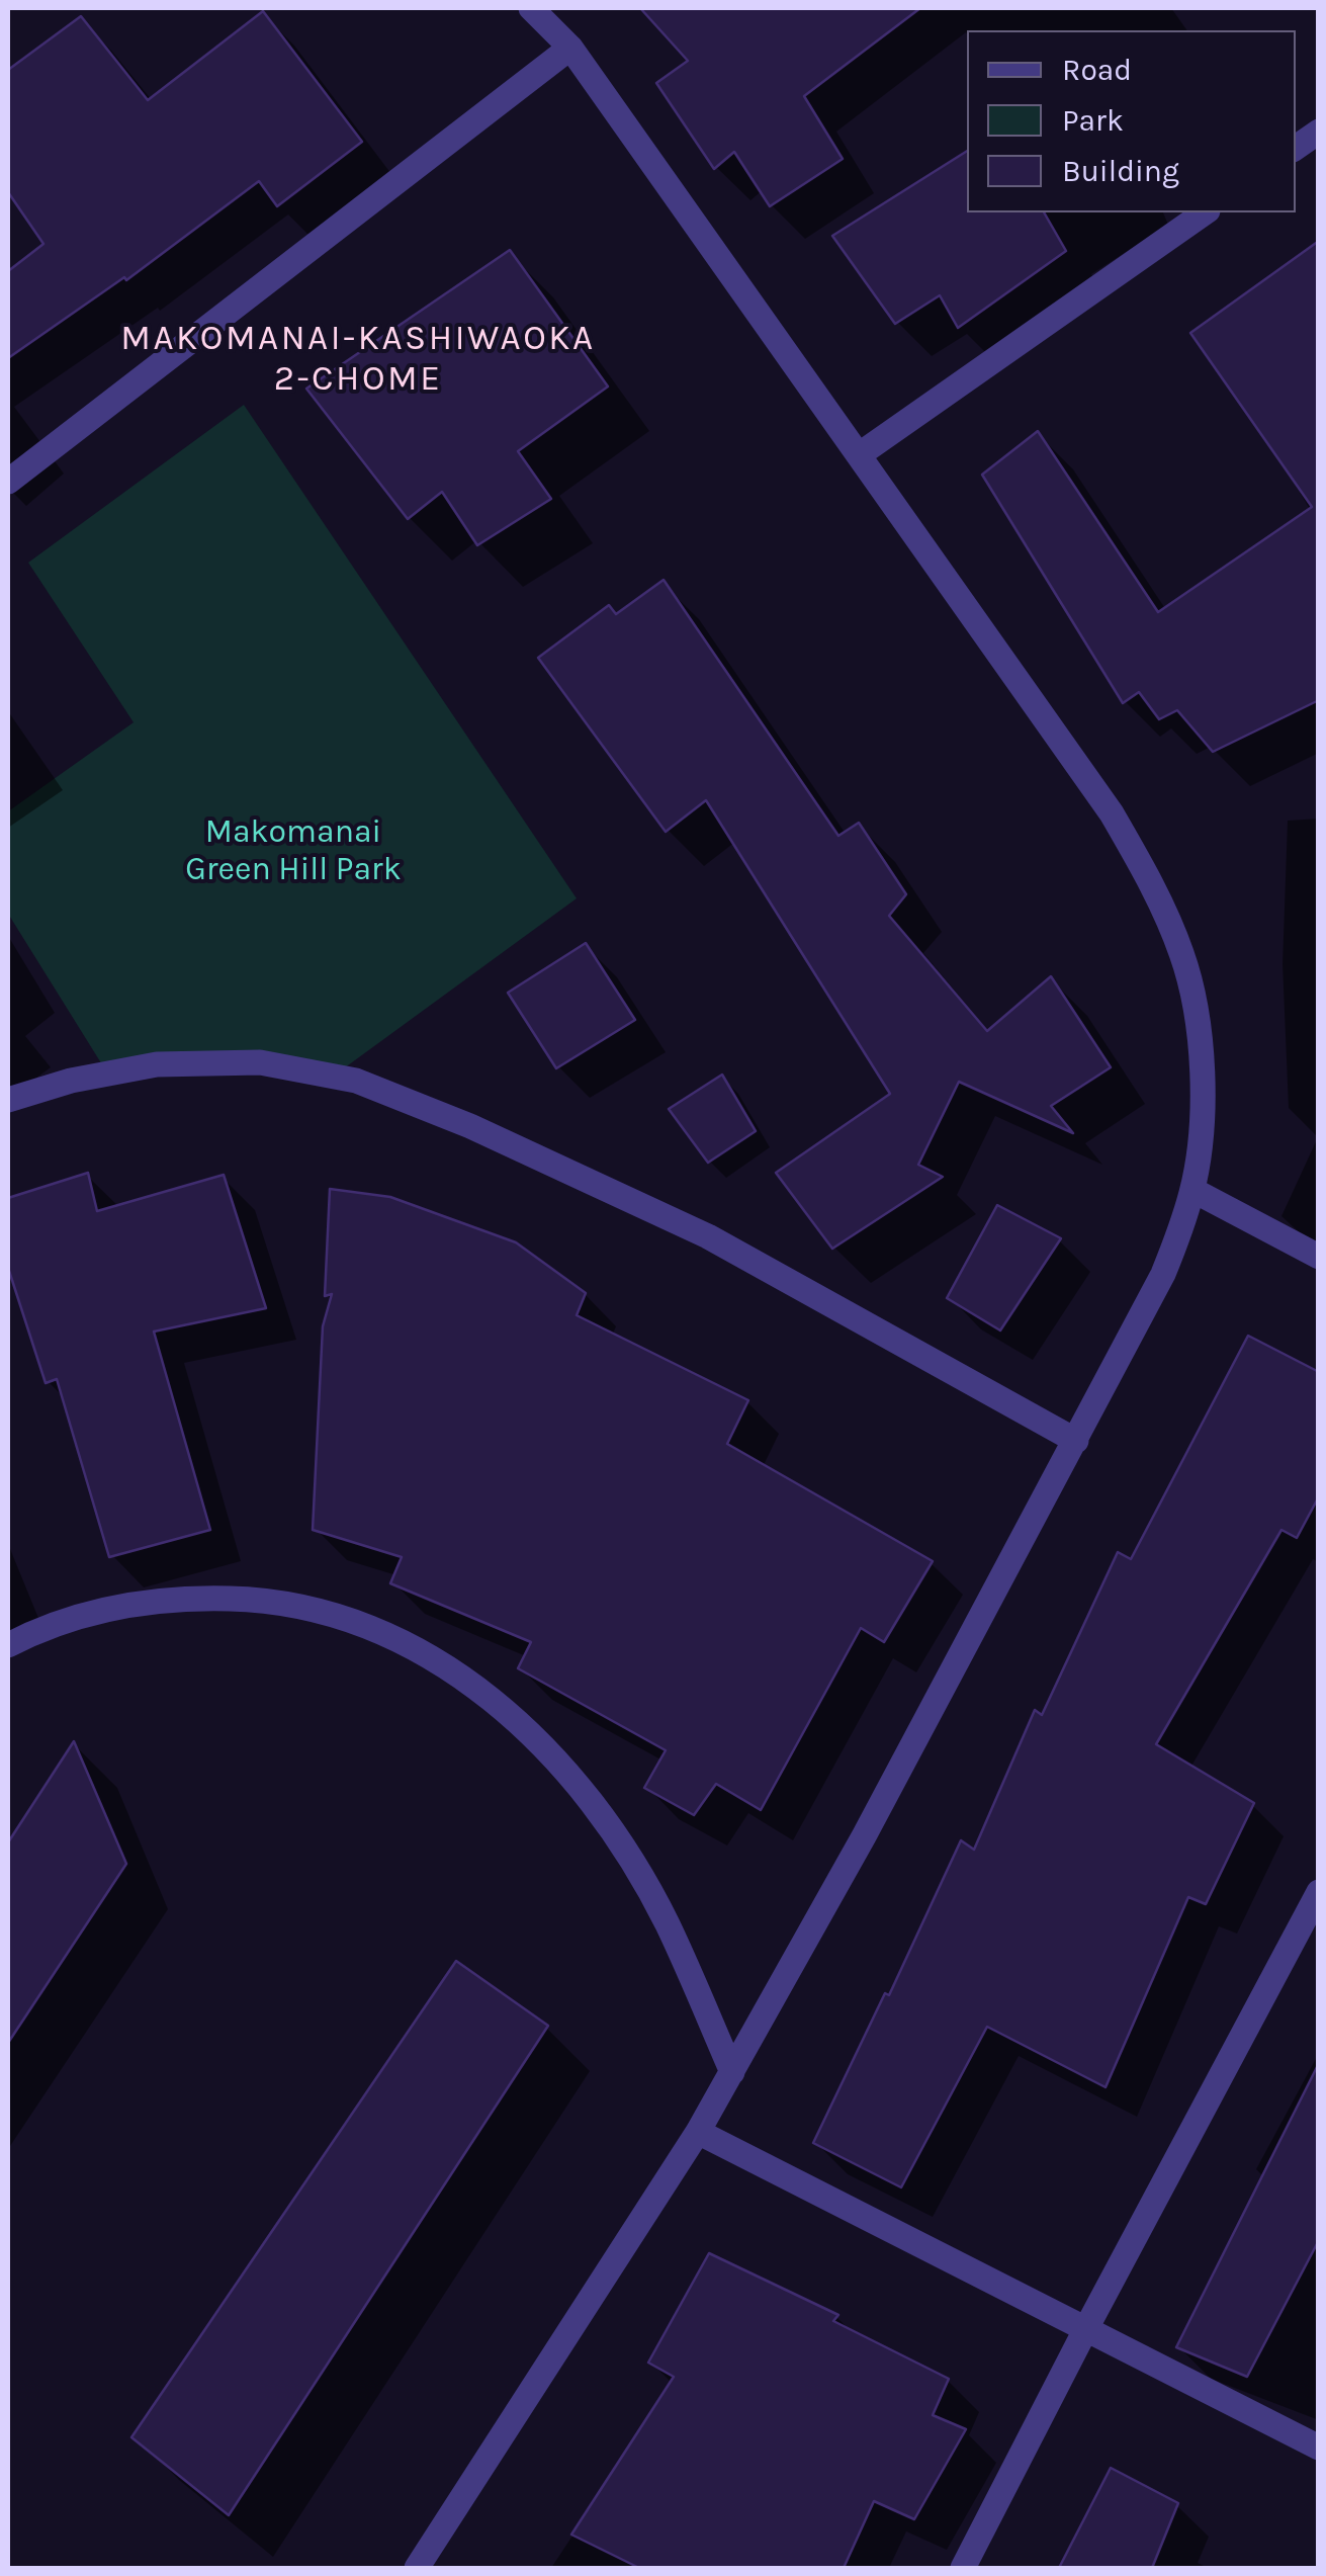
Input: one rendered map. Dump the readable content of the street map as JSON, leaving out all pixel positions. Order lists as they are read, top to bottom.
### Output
{
  "districts": ["MAKOMANAI-KASHIWAOKA 2-CHOME"],
  "parks": ["Makomanai Green Hill Park"],
  "legend": ["Road", "Park", "Building"]
}
